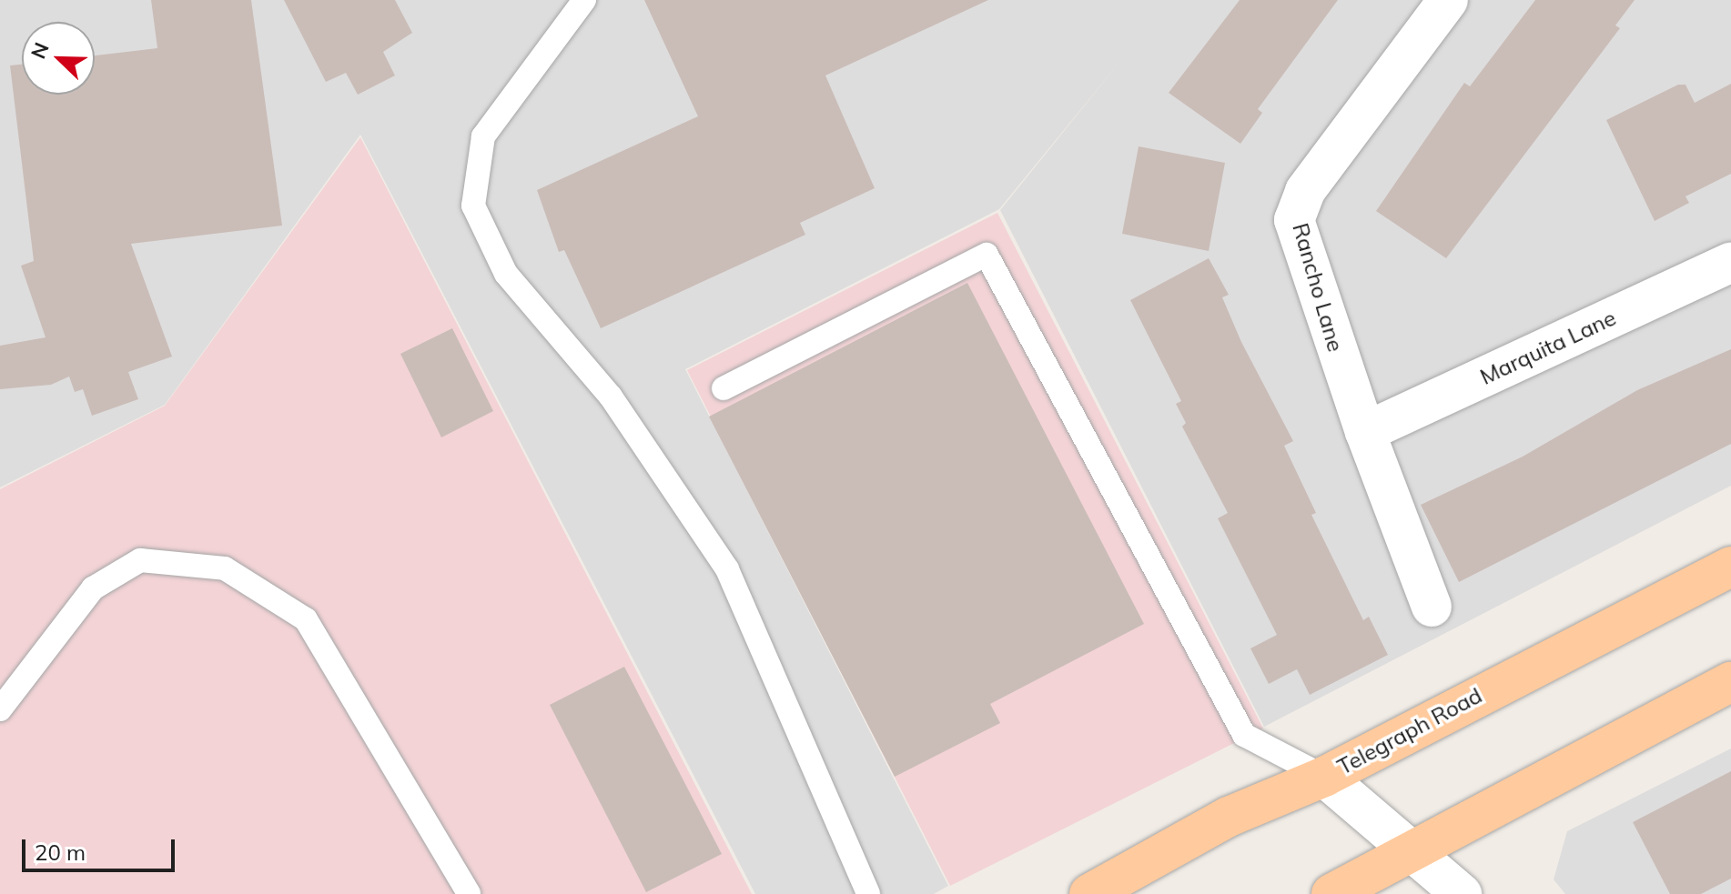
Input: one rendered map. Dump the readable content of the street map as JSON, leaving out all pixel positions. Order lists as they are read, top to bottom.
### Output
{
  "streets": {
    "main road": ["Telegraph Road"],
    "street": ["Rancho Lane", "Marquita Lane"]
  },
  "crossings": [
    ["Rancho Lane", "Marquita Lane"]
  ],
  "scale_bar": "20 m",
  "north": "top left"
}
